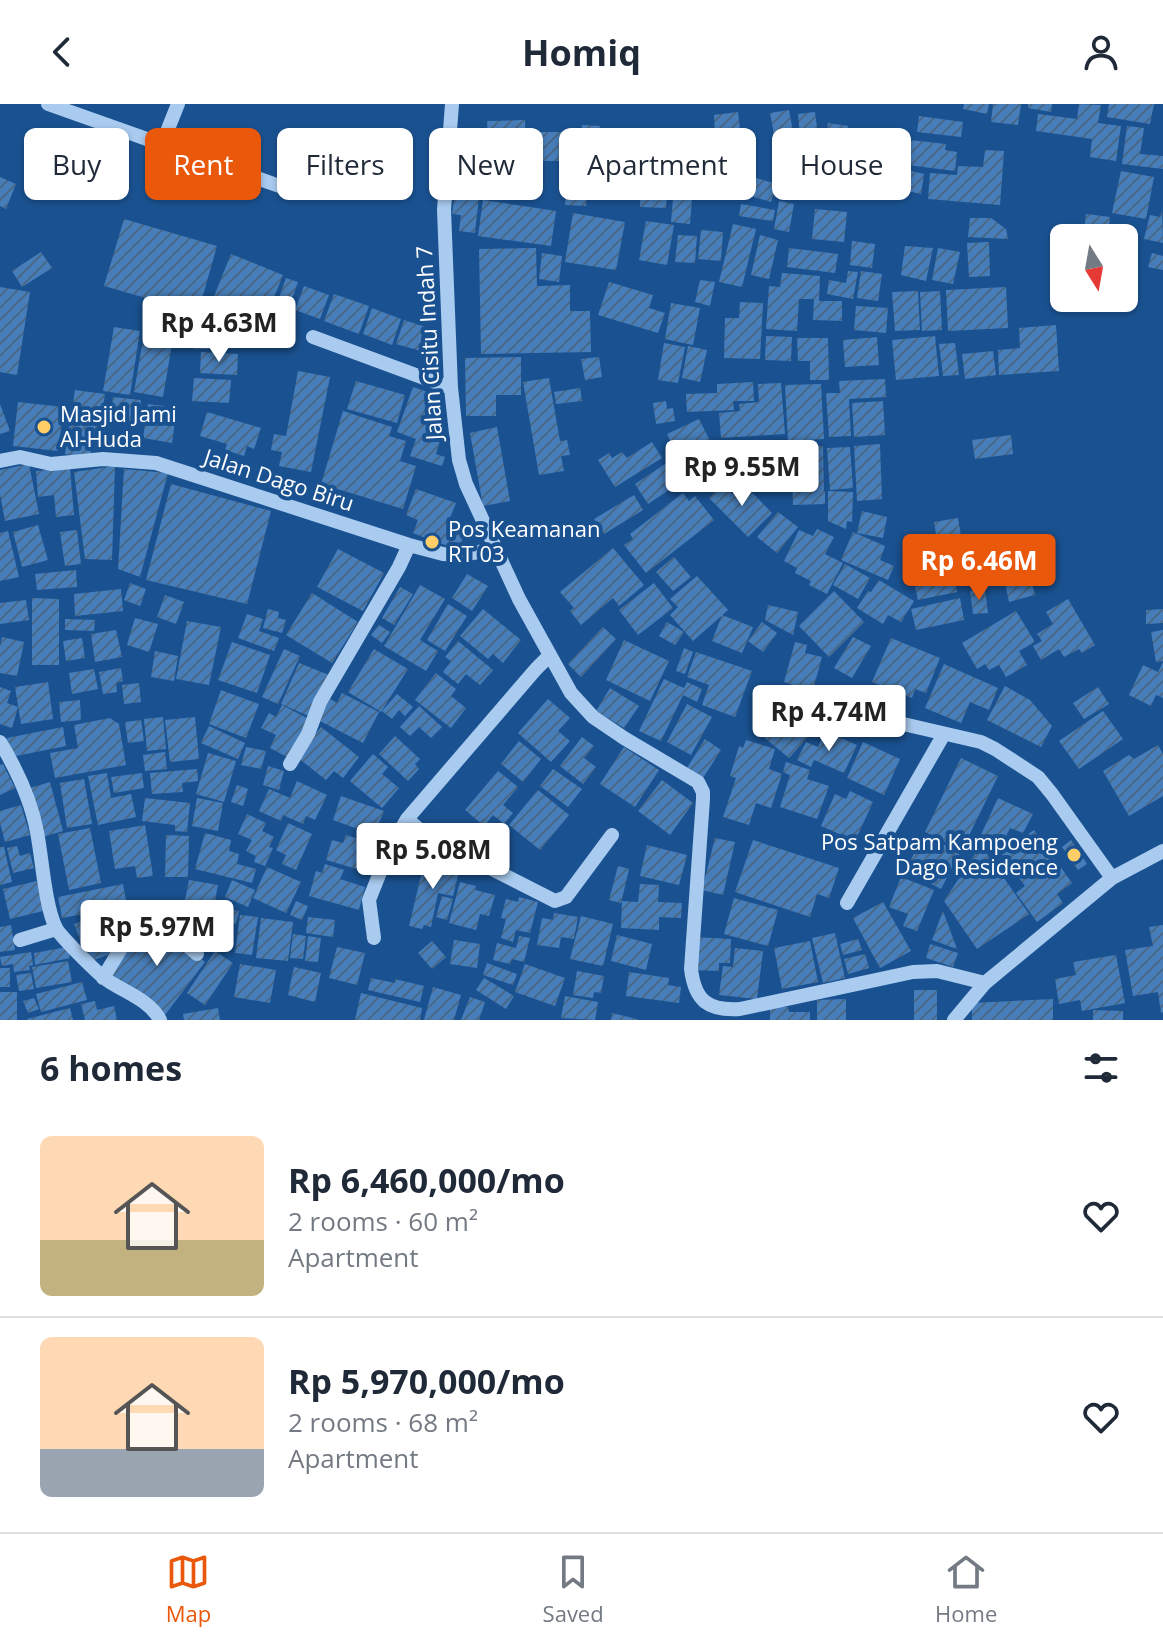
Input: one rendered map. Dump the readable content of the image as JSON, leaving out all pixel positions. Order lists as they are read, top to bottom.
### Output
{
  "streets": {
    "street": ["Jalan Cisitu Indah 7", "Jalan Dago Biru"]
  },
  "crossings": [
    ["Jalan Cisitu Indah 7", "Jalan Dago Biru"]
  ],
  "places": ["Masjid Jami Al-Huda", "Pos Keamanan RT 03", "Pos Satpam Kampoeng Dago Residence"],
  "north": "bottom",
  "page": {
    "header": "Homiq",
    "chip": [
      "Buy",
      "Rent",
      "Filters",
      "New",
      "Apartment",
      "House"
    ],
    "price": [
      "Rp 4.63M",
      "Rp 9.55M",
      "Rp 6.46M",
      "Rp 4.74M",
      "Rp 5.08M",
      "Rp 5.97M"
    ],
    "heading": "6 homes",
    "list": [
      {
        "name": "Rp 6,460,000/mo",
        "note": "2 rooms · 60 m² · Apartment"
      },
      {
        "name": "Rp 5,970,000/mo",
        "note": "2 rooms · 68 m² · Apartment"
      }
    ],
    "tabs": ["Map", "Saved", "Home"]
  }
}
